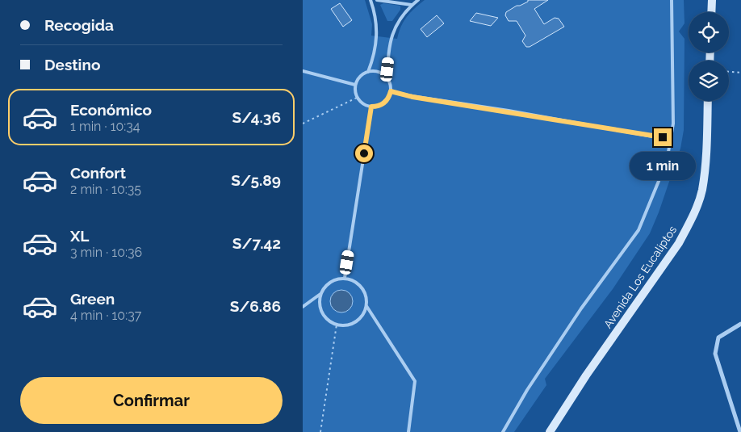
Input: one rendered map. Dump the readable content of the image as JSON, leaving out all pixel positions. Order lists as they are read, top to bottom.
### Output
{
  "streets": {
    "street": ["Avenida Los Eucaliptos"]
  },
  "page": {
    "banner": ["Recogida", "Destino"],
    "list": [
      {
        "name": "Económico",
        "note": "1 min · 10:34",
        "value": "S/4.36"
      },
      {
        "name": "Confort",
        "note": "2 min · 10:35",
        "value": "S/5.89"
      },
      {
        "name": "XL",
        "note": "3 min · 10:36",
        "value": "S/7.42"
      },
      {
        "name": "Green",
        "note": "4 min · 10:37",
        "value": "S/6.86"
      }
    ],
    "bubble": "1 min",
    "buttons": "Confirmar"
  }
}
